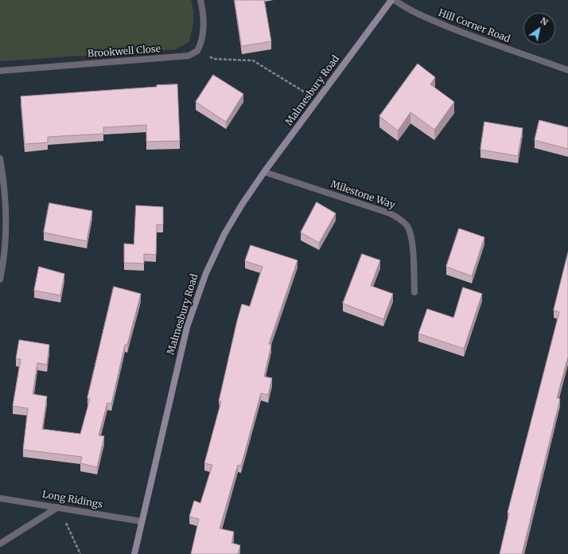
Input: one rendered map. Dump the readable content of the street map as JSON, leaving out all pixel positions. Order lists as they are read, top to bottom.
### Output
{
  "streets": {
    "main road": ["Malmesbury Road"],
    "street": [
      "Hill Corner Road",
      "Brookwell Close",
      "Milestone Way",
      "Long Ridings"
    ]
  },
  "crossings": [
    ["Malmesbury Road", "Milestone Way"],
    ["Malmesbury Road", "Long Ridings"]
  ],
  "north": "top right"
}
